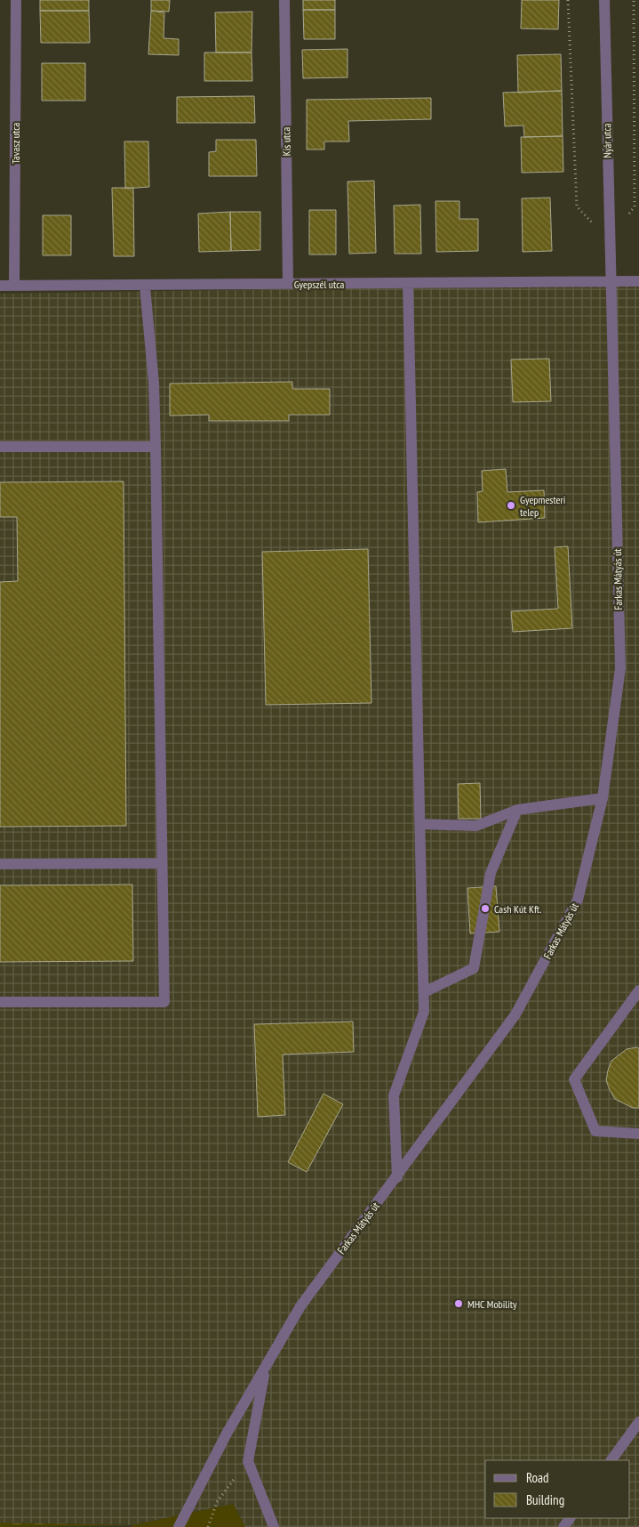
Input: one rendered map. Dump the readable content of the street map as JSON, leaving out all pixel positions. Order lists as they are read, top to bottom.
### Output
{
  "streets": {
    "street": [
      "Nyár utca",
      "Kis utca",
      "Tavasz utca",
      "Gyepszél utca",
      "Farkas Mátyás út"
    ]
  },
  "crossings": [
    ["Nyár utca", "Gyepszél utca"],
    ["Nyár utca", "Farkas Mátyás út"],
    ["Kis utca", "Gyepszél utca"],
    ["Tavasz utca", "Gyepszél utca"],
    ["Gyepszél utca", "Farkas Mátyás út"]
  ],
  "places": ["Gyepmesteri telep", "Cash Kút Kft.", "MHC Mobility"],
  "legend": ["Road", "Building"]
}
